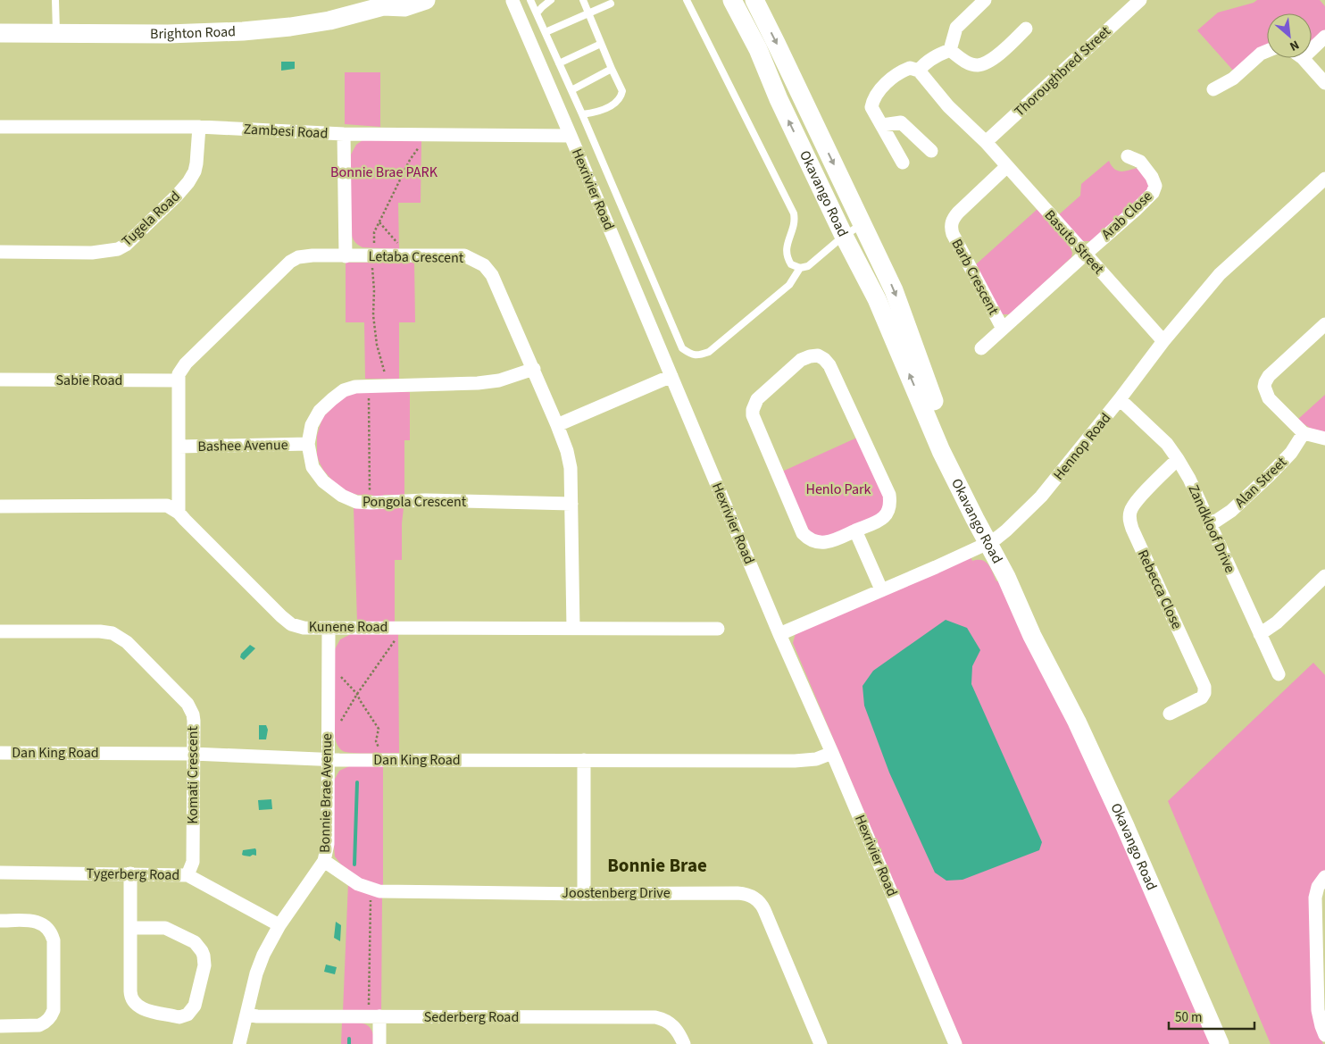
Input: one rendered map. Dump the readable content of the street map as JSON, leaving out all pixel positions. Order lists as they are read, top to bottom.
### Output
{
  "streets": {
    "main road": ["Brighton Road", "Okavango Road"],
    "street": [
      "Thoroughbred Street",
      "Zambesi Road",
      "Hexrivier Road",
      "Arab Close",
      "Tugela Road",
      "Basuto Street",
      "Letaba Crescent",
      "Barb Crescent",
      "Sabie Road",
      "Bashee Avenue",
      "Hennop Road",
      "Alan Street",
      "Pongola Crescent",
      "Zandkloof Drive",
      "Rebecca Close",
      "Kunene Road",
      "Dan King Road",
      "Komati Crescent",
      "Bonnie Brae Avenue",
      "Tygerberg Road",
      "Joostenberg Drive",
      "Sederberg Road"
    ]
  },
  "crossings": [
    ["Thoroughbred Street", "Basuto Street"],
    ["Zambesi Road", "Hexrivier Road"],
    ["Zambesi Road", "Tugela Road"],
    ["Hexrivier Road", "Hennop Road"],
    ["Hexrivier Road", "Dan King Road"],
    ["Okavango Road", "Hennop Road"],
    ["Arab Close", "Basuto Street"],
    ["Arab Close", "Barb Crescent"],
    ["Basuto Street", "Barb Crescent"],
    ["Basuto Street", "Hennop Road"],
    ["Letaba Crescent", "Sabie Road"],
    ["Letaba Crescent", "Bashee Avenue"],
    ["Letaba Crescent", "Pongola Crescent"],
    ["Letaba Crescent", "Kunene Road"],
    ["Bashee Avenue", "Pongola Crescent"],
    ["Hennop Road", "Zandkloof Drive"],
    ["Alan Street", "Zandkloof Drive"],
    ["Zandkloof Drive", "Rebecca Close"],
    ["Kunene Road", "Bonnie Brae Avenue"],
    ["Dan King Road", "Komati Crescent"],
    ["Dan King Road", "Bonnie Brae Avenue"],
    ["Komati Crescent", "Tygerberg Road"],
    ["Bonnie Brae Avenue", "Tygerberg Road"],
    ["Bonnie Brae Avenue", "Joostenberg Drive"],
    ["Bonnie Brae Avenue", "Sederberg Road"]
  ],
  "districts": ["Bonnie Brae"],
  "parks": ["Bonnie Brae PARK", "Henlo Park"],
  "scale_bar": "50 m",
  "north": "bottom right"
}
